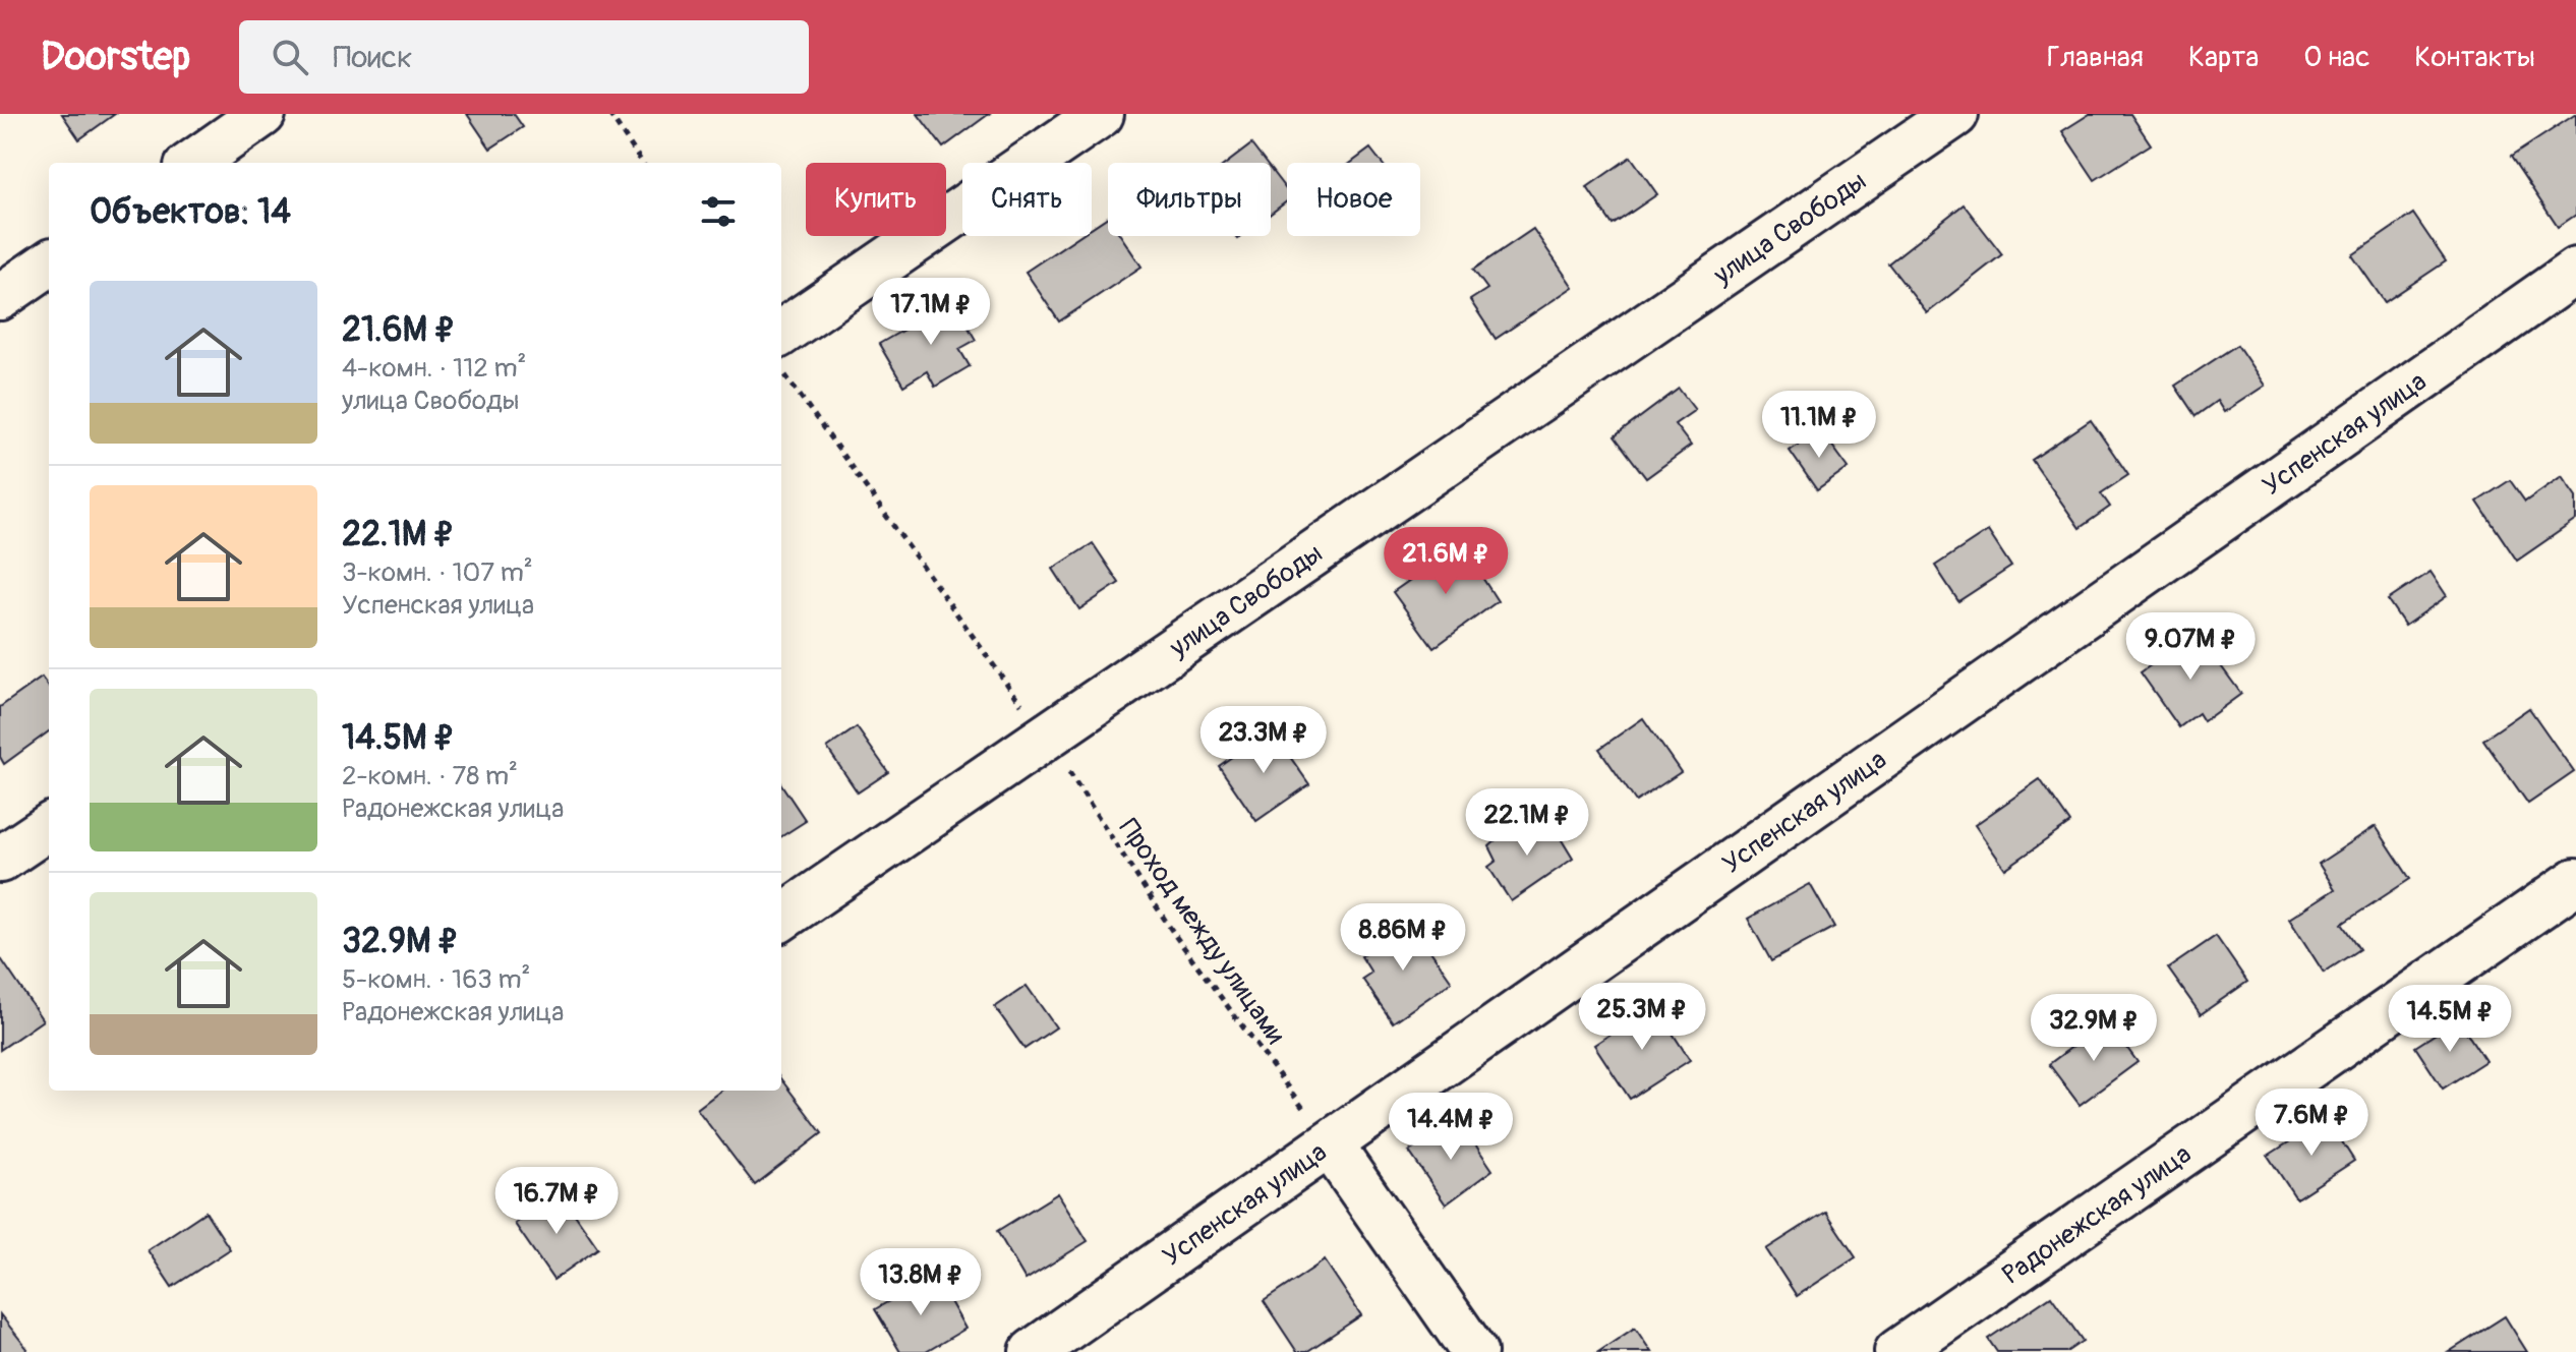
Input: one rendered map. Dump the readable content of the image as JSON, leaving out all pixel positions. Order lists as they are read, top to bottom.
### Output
{
  "streets": {
    "street": ["улица Свободы", "Успенская улица", "Радонежская улица"],
    "path": ["Проход между улицами"]
  },
  "crossings": [
    ["улица Свободы", "Проход между улицами"],
    ["Успенская улица", "Проход между улицами"]
  ],
  "page": {
    "header": "Doorstep",
    "search": "Поиск",
    "nav": [
      "Главная",
      "Карта",
      "О нас",
      "Контакты"
    ],
    "chip": [
      "Купить",
      "Снять",
      "Фильтры",
      "Новое"
    ],
    "heading": "Объектов: 14",
    "list": [
      {
        "name": "21.6M ₽",
        "note": "4-комн. · 112 m² · улица Свободы"
      },
      {
        "name": "22.1M ₽",
        "note": "3-комн. · 107 m² · Успенская улица"
      },
      {
        "name": "14.5M ₽",
        "note": "2-комн. · 78 m² · Радонежская улица"
      },
      {
        "name": "32.9M ₽",
        "note": "5-комн. · 163 m² · Радонежская улица"
      }
    ],
    "price": [
      "17.1M ₽",
      "11.1M ₽",
      "21.6M ₽",
      "9.07M ₽",
      "23.3M ₽",
      "22.1M ₽",
      "8.86M ₽",
      "25.3M ₽",
      "14.5M ₽",
      "32.9M ₽",
      "7.6M ₽",
      "14.4M ₽",
      "16.7M ₽",
      "13.8M ₽"
    ]
  }
}
